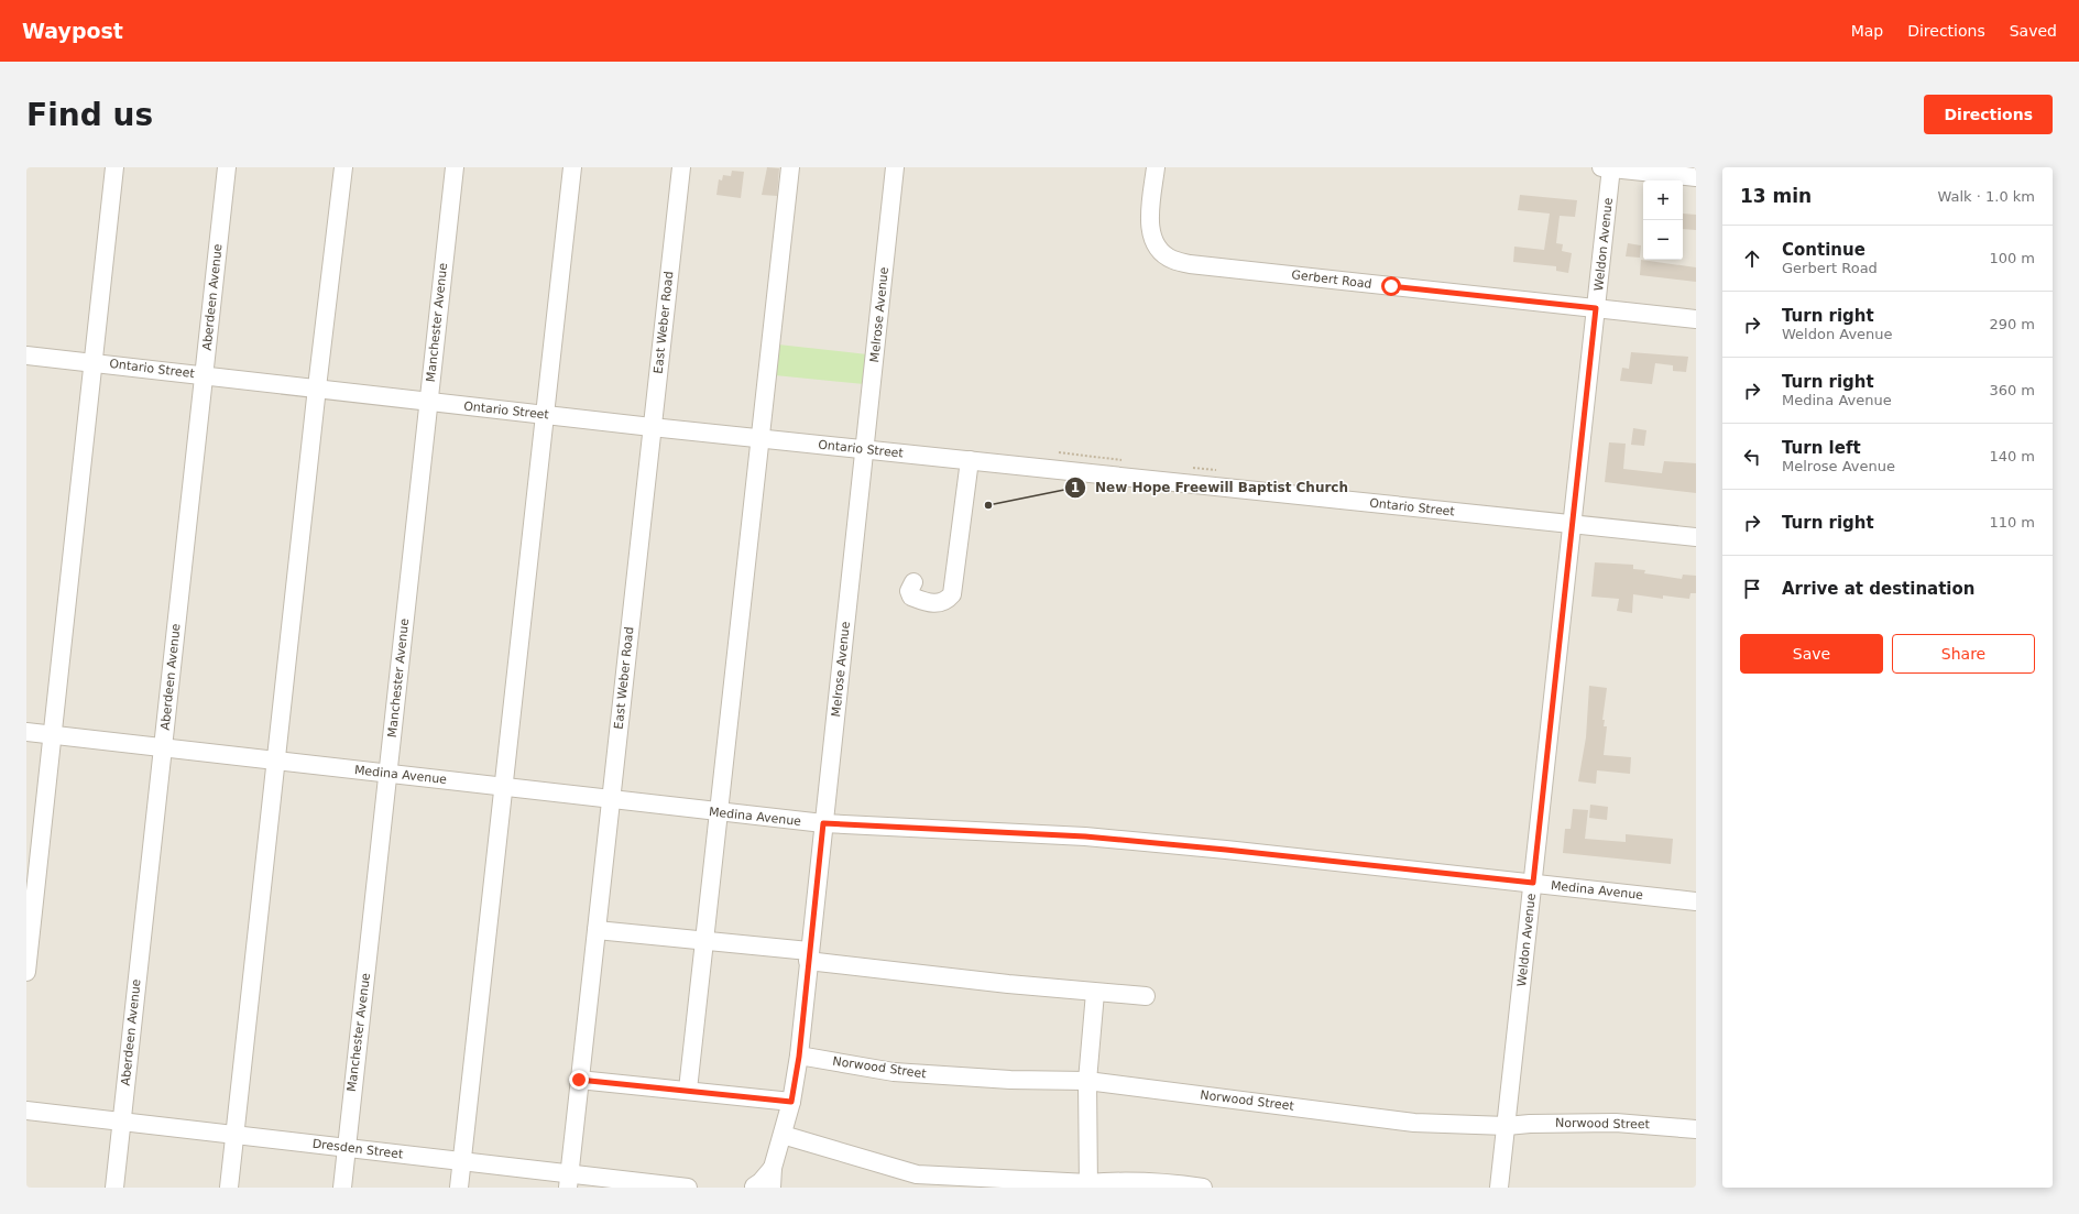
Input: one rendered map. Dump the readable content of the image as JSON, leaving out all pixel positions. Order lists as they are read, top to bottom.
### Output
{
  "streets": {
    "street": [
      "Weldon Avenue",
      "Gerbert Road",
      "Aberdeen Avenue",
      "Melrose Avenue",
      "Manchester Avenue",
      "East Weber Road",
      "Ontario Street",
      "Medina Avenue",
      "Norwood Street",
      "Dresden Street"
    ]
  },
  "crossings": [
    ["Weldon Avenue", "Gerbert Road"],
    ["Weldon Avenue", "Ontario Street"],
    ["Weldon Avenue", "Medina Avenue"],
    ["Weldon Avenue", "Norwood Street"],
    ["Aberdeen Avenue", "Ontario Street"],
    ["Aberdeen Avenue", "Medina Avenue"],
    ["Aberdeen Avenue", "Dresden Street"],
    ["Melrose Avenue", "Ontario Street"],
    ["Melrose Avenue", "Medina Avenue"],
    ["Melrose Avenue", "Norwood Street"],
    ["Manchester Avenue", "Ontario Street"],
    ["Manchester Avenue", "Medina Avenue"],
    ["Manchester Avenue", "Dresden Street"],
    ["East Weber Road", "Ontario Street"],
    ["East Weber Road", "Medina Avenue"],
    ["East Weber Road", "Dresden Street"]
  ],
  "places": ["New Hope Freewill Baptist Church"],
  "page": {
    "header": "Waypost",
    "nav": ["Map", "Directions", "Saved"],
    "buttons": [
      "Directions",
      ["Save", "Share"]
    ],
    "title": "Find us",
    "heading": ["13 min", "Walk · 1.0 km"],
    "map_buttons": ["+", "−"],
    "list": [
      ["Continue", "Gerbert Road", "100 m"],
      ["Turn right", "Weldon Avenue", "290 m"],
      ["Turn right", "Medina Avenue", "360 m"],
      ["Turn left", "Melrose Avenue", "140 m"],
      ["Turn right", "110 m"],
      "Arrive at destination"
    ]
  }
}
